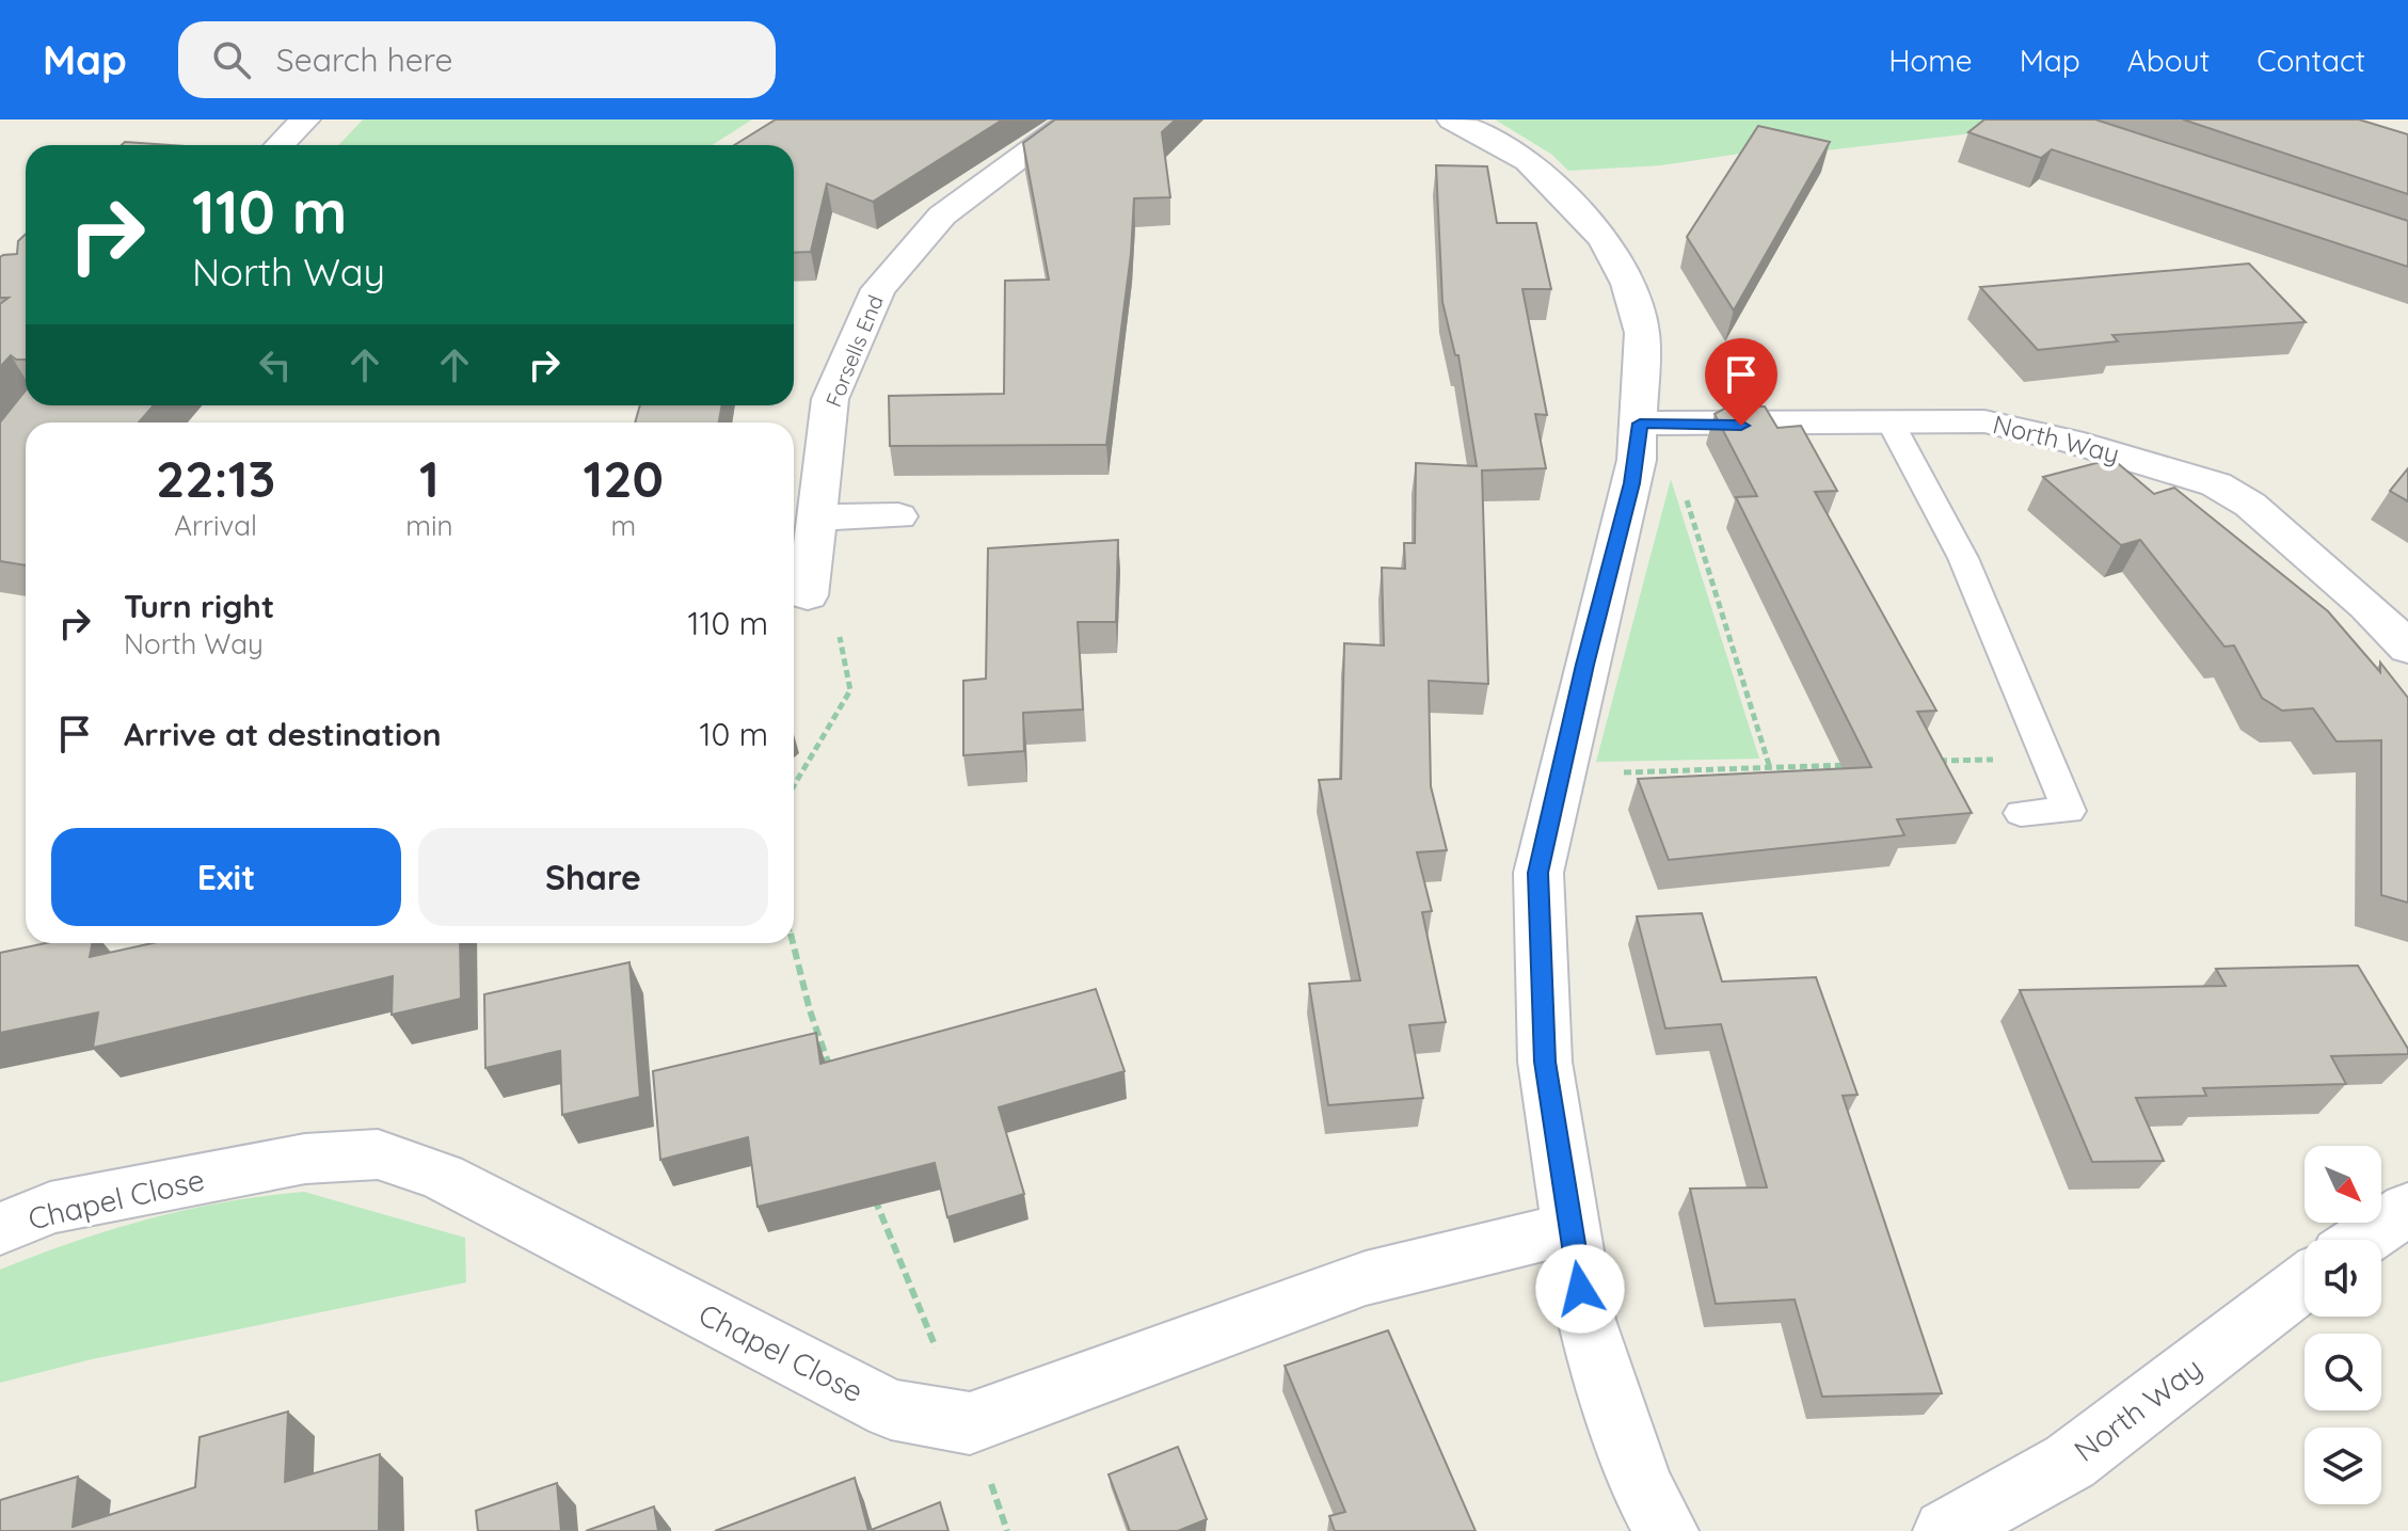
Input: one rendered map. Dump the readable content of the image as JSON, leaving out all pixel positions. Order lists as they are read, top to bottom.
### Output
{
  "streets": {
    "street": ["Forsells End", "North Way", "Chapel Close"]
  },
  "north": "bottom right",
  "page": {
    "header": "Map",
    "search": "Search here",
    "nav": [
      "Home",
      "Map",
      "About",
      "Contact"
    ],
    "turn": ["110 m", "North Way"],
    "eta": [
      "22:13",
      "Arrival",
      "1",
      "min",
      "120",
      "m"
    ],
    "list": [
      {
        "name": "Turn right",
        "note": "North Way",
        "value": "110 m"
      },
      {
        "name": "Arrive at destination",
        "value": "10 m"
      }
    ],
    "buttons": ["Exit", "Share"]
  }
}
